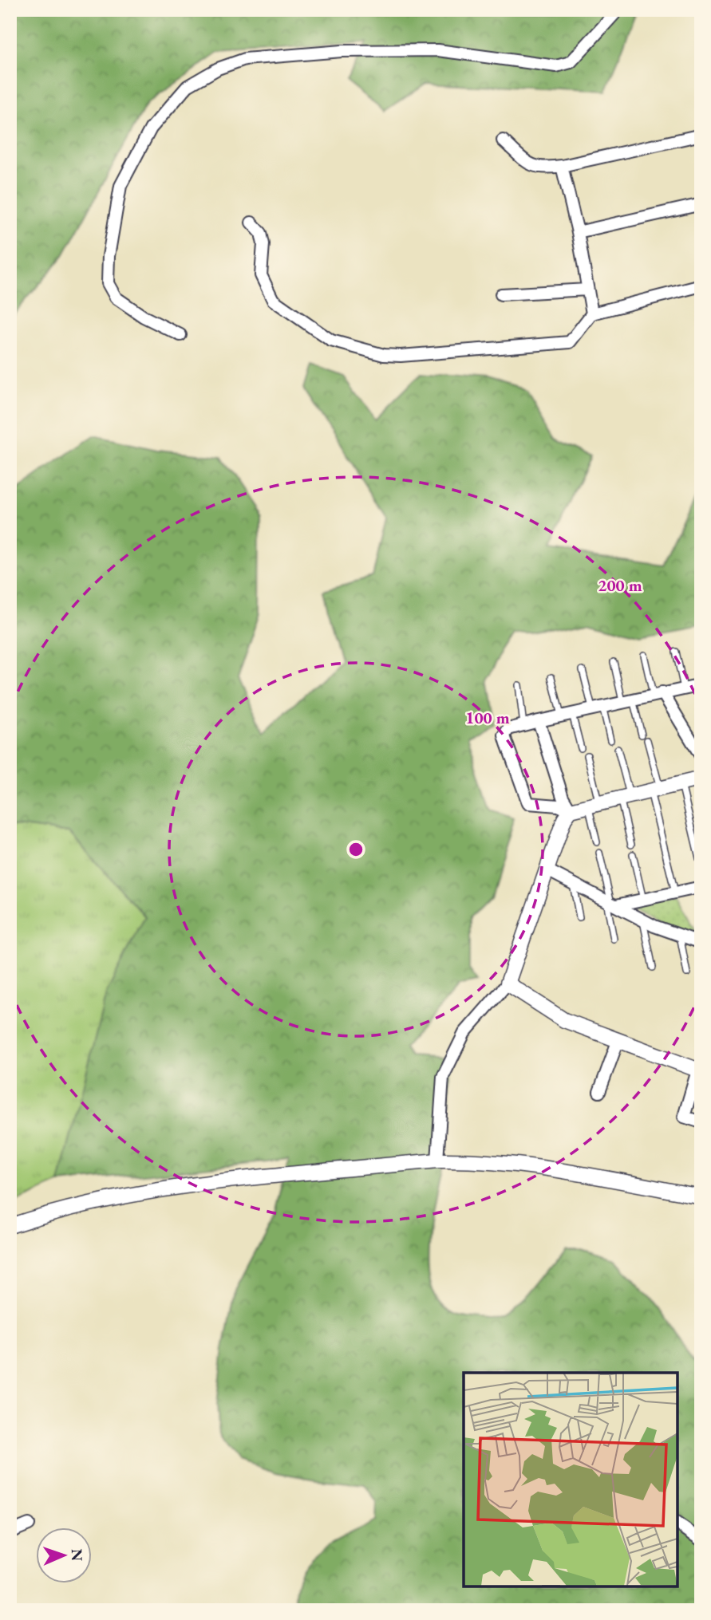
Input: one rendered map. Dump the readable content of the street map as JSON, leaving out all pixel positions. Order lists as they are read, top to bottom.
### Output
{
  "north": "right",
  "rings": ["200 m", "100 m"]
}
